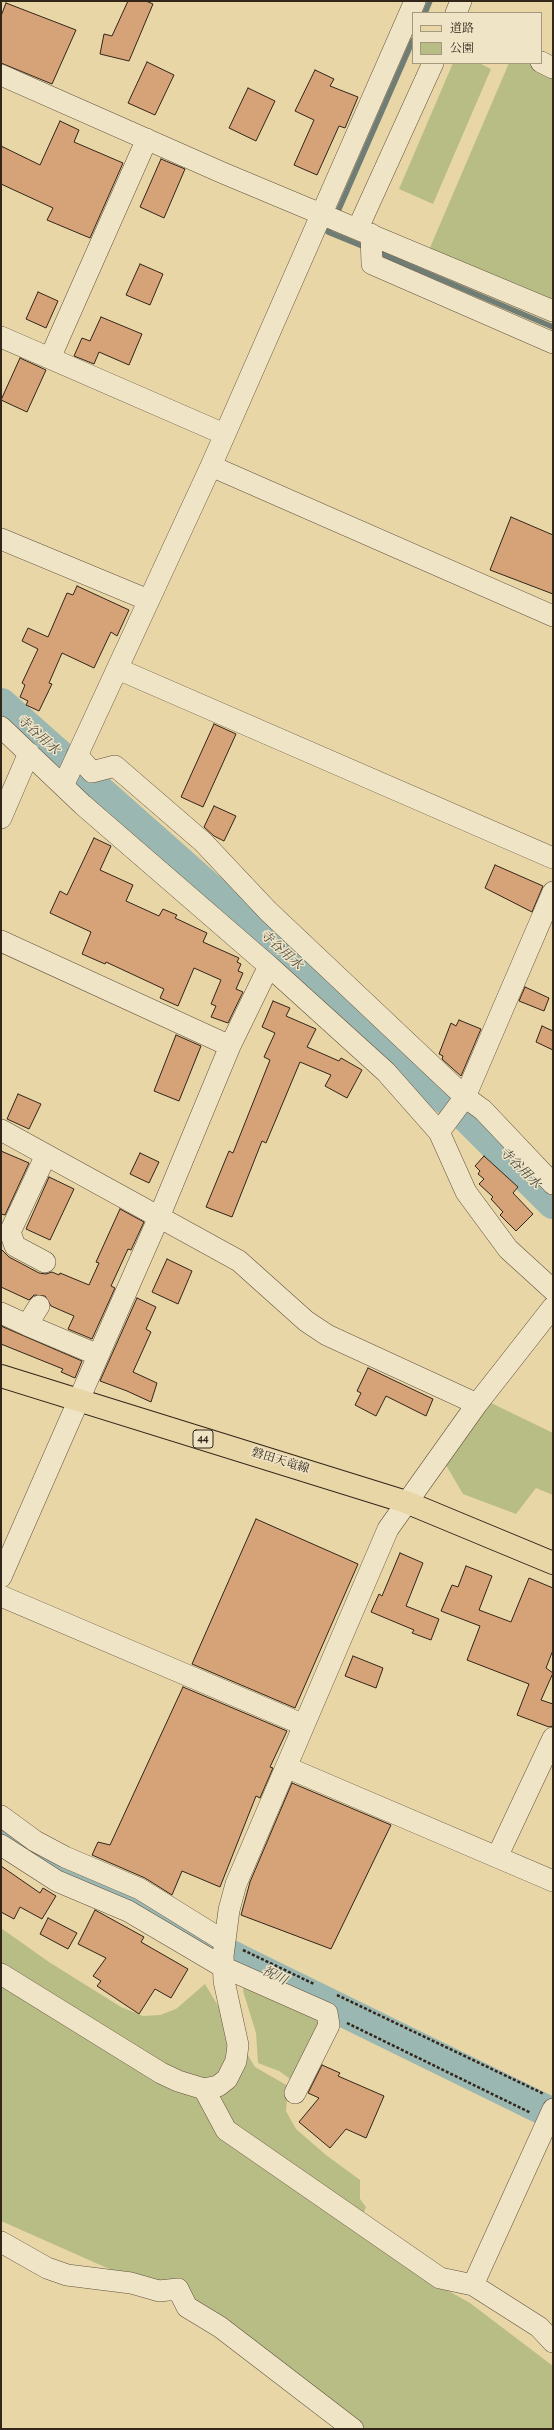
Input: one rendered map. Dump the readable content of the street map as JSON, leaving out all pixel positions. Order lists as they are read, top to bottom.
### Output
{
  "streets": {
    "main road": ["44", "磐田天竜線"]
  },
  "water": ["寺谷用水", "祝川"],
  "legend": ["道路", "公園"]
}
